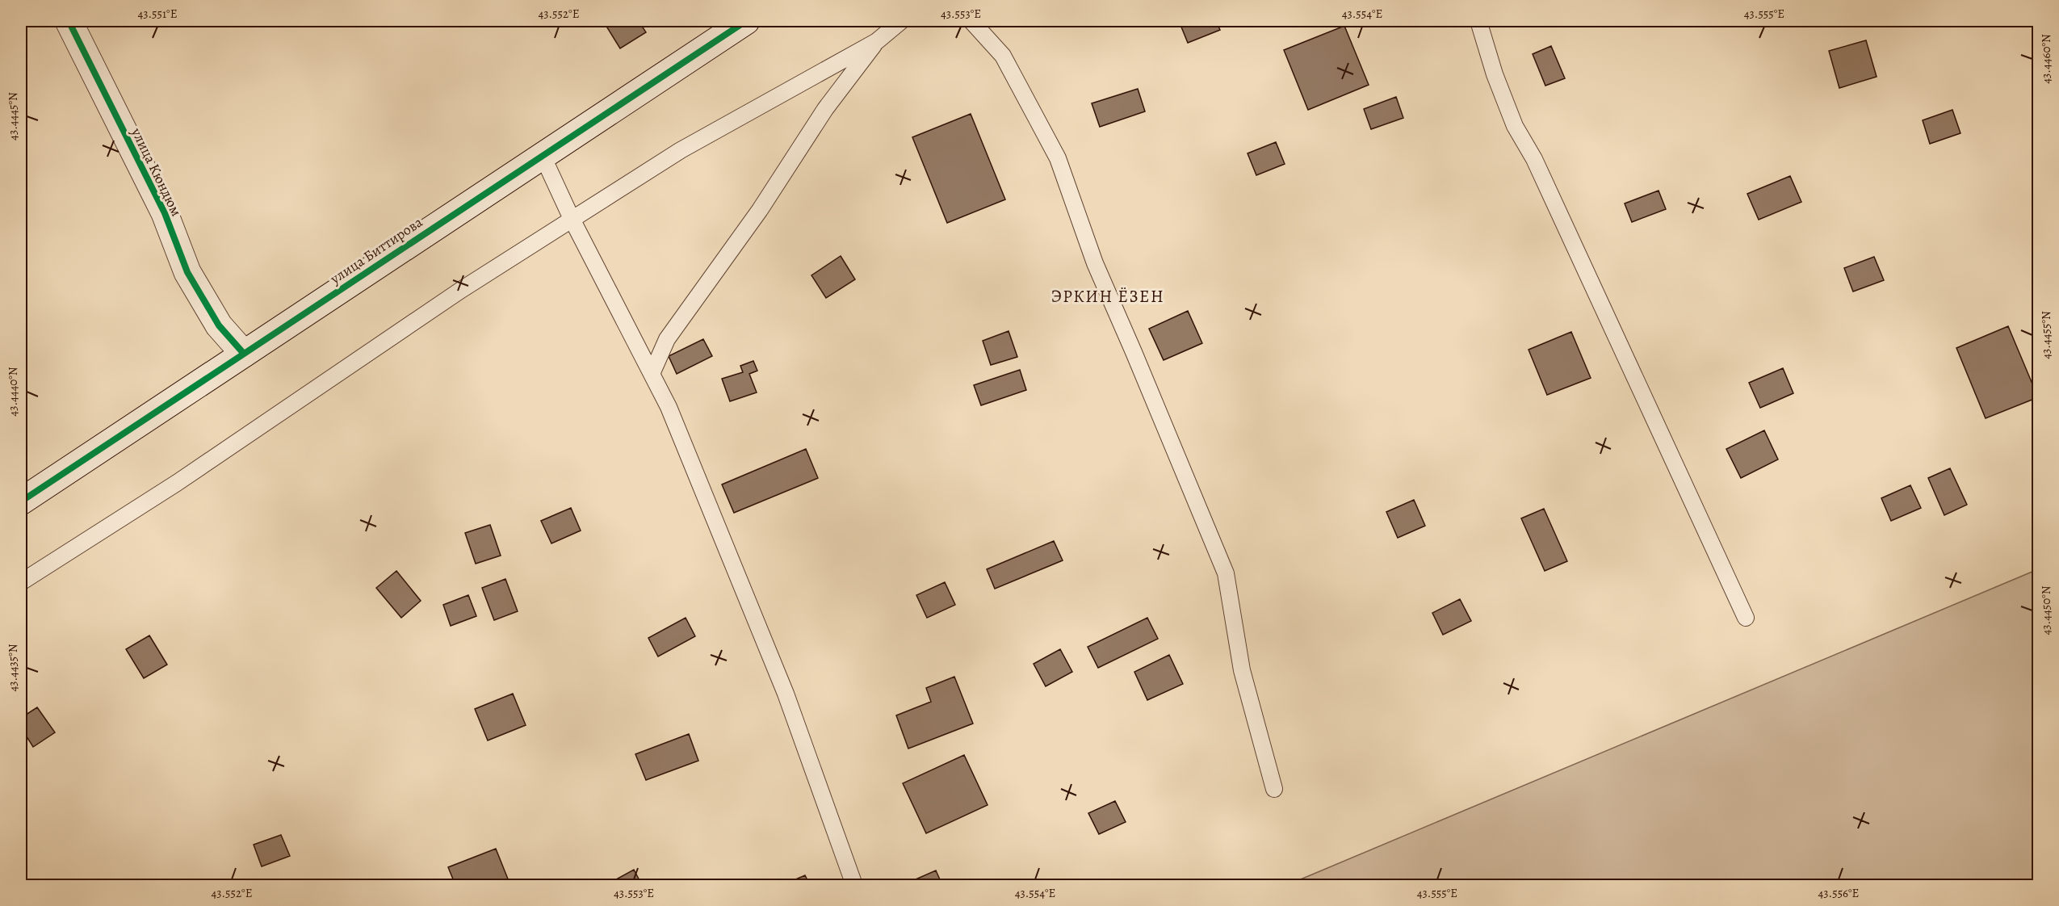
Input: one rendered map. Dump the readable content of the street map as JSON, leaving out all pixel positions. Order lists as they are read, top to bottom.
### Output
{
  "streets": {
    "street": ["улица Кюндюм", "улица Биттирова"]
  },
  "crossings": [
    ["улица Кюндюм", "улица Биттирова"]
  ],
  "districts": ["ЭРКИН ЁЗЕН"],
  "coordinates": [
    "43.551°E",
    "43.552°E",
    "43.553°E",
    "43.554°E",
    "43.555°E",
    "43.4460°N",
    "43.4445°N",
    "43.4455°N",
    "43.4440°N",
    "43.4450°N",
    "43.4435°N",
    "43.556°E"
  ]
}
